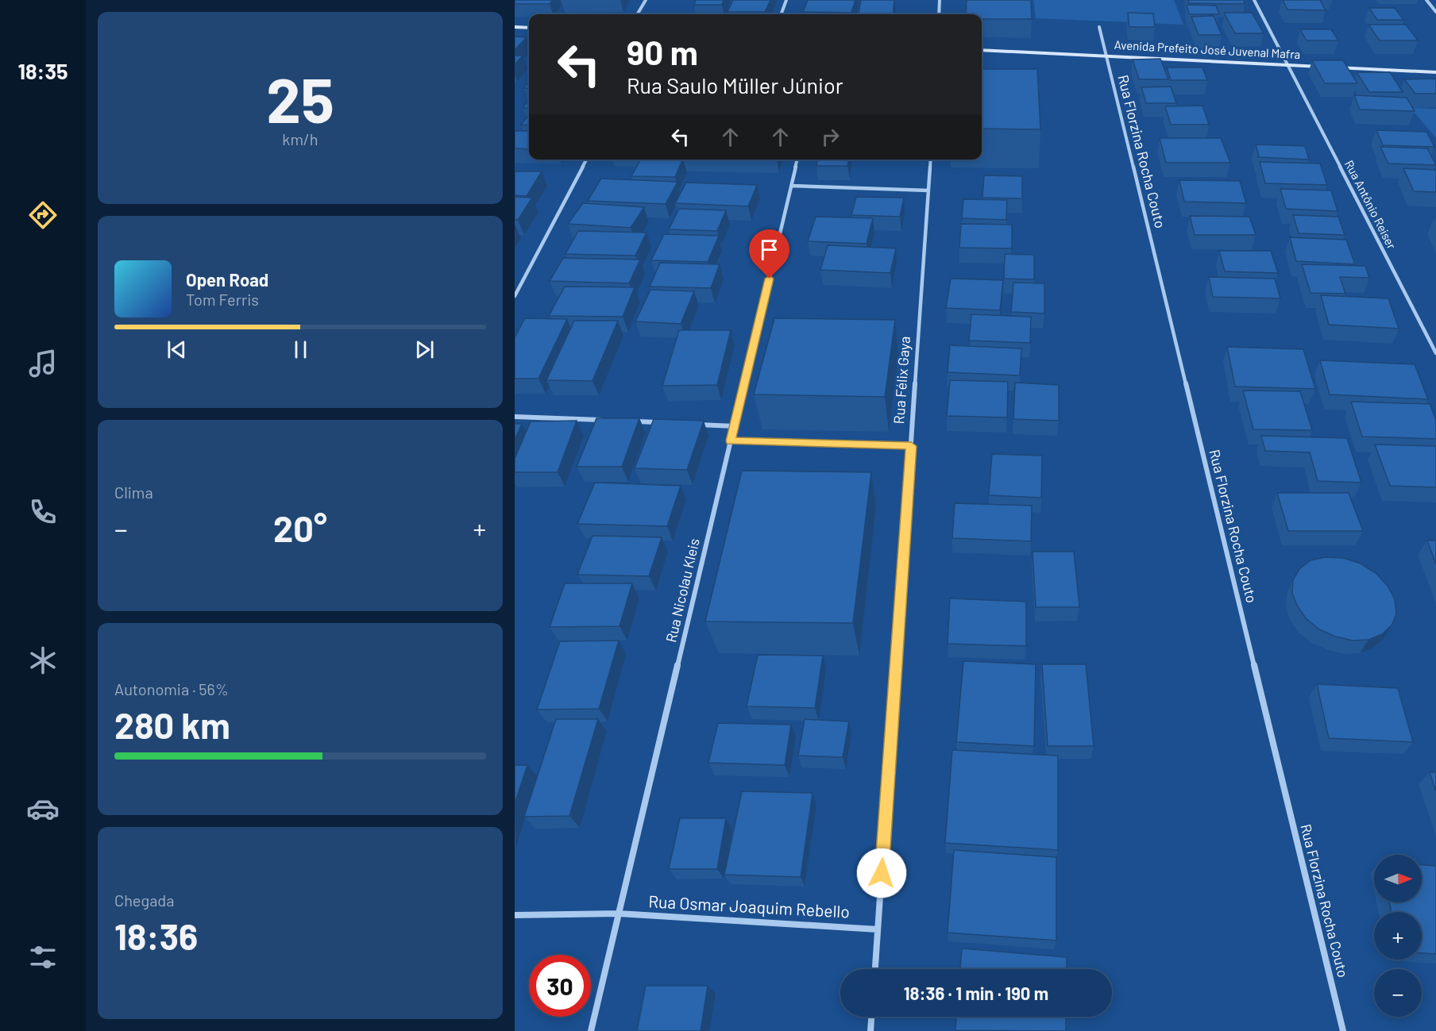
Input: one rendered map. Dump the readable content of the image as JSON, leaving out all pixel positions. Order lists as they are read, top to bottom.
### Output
{
  "streets": {
    "main road": ["Avenida Prefeito José Juvenal Mafra"],
    "street": [
      "Rua Florzina Rocha Couto",
      "Rua Antônio Reiser",
      "Rua Félix Gaya",
      "Rua Nicolau Kleis",
      "Rua Osmar Joaquim Rebello"
    ]
  },
  "crossings": [
    ["Avenida Prefeito José Juvenal Mafra", "Rua Florzina Rocha Couto"],
    ["Avenida Prefeito José Juvenal Mafra", "Rua Antônio Reiser"],
    ["Rua Félix Gaya", "Rua Osmar Joaquim Rebello"],
    ["Rua Nicolau Kleis", "Rua Osmar Joaquim Rebello"]
  ],
  "north": "right",
  "page": {
    "tabs": "18:35",
    "tile": [
      ["25", "km/h"],
      "Clima",
      ["Autonomia · 56%", "280 km"],
      ["Chegada", "18:36"]
    ],
    "turn": ["90 m", "Rua Saulo Müller Júnior"],
    "song": ["Open Road", "Tom Ferris"],
    "heat": ["−", "20°", "+"],
    "map_buttons": ["+", "−"],
    "limit": "30",
    "trip": "18:36 · 1 min · 190 m"
  }
}
